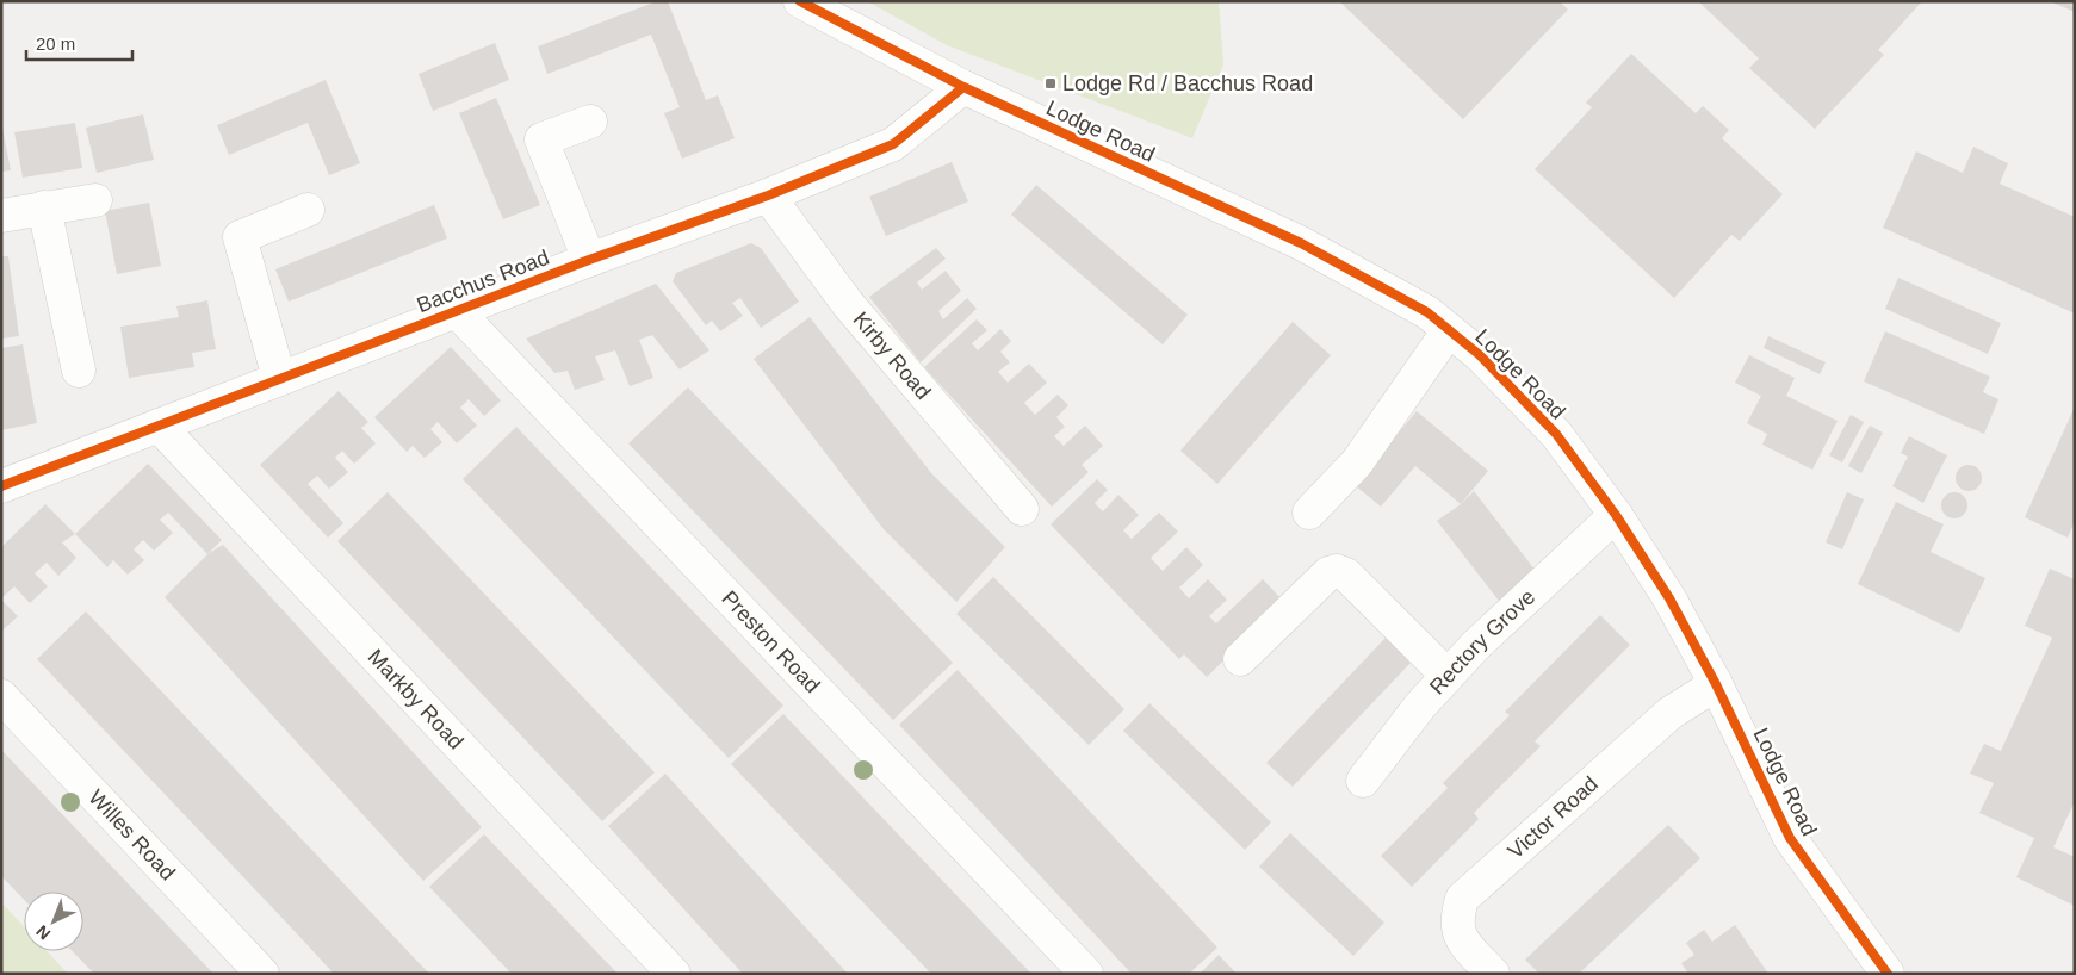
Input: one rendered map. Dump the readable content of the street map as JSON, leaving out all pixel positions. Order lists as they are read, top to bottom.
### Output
{
  "streets": {
    "street": [
      "Lodge Road",
      "Bacchus Road",
      "Kirby Road",
      "Preston Road",
      "Rectory Grove",
      "Markby Road",
      "Victor Road",
      "Willes Road"
    ]
  },
  "crossings": [
    ["Lodge Road", "Bacchus Road"],
    ["Lodge Road", "Rectory Grove"],
    ["Lodge Road", "Victor Road"],
    ["Bacchus Road", "Kirby Road"],
    ["Bacchus Road", "Preston Road"],
    ["Bacchus Road", "Markby Road"]
  ],
  "places": {
    "transit": ["Lodge Rd / Bacchus Road"]
  },
  "scale_bar": "20 m",
  "north": "bottom left"
}
